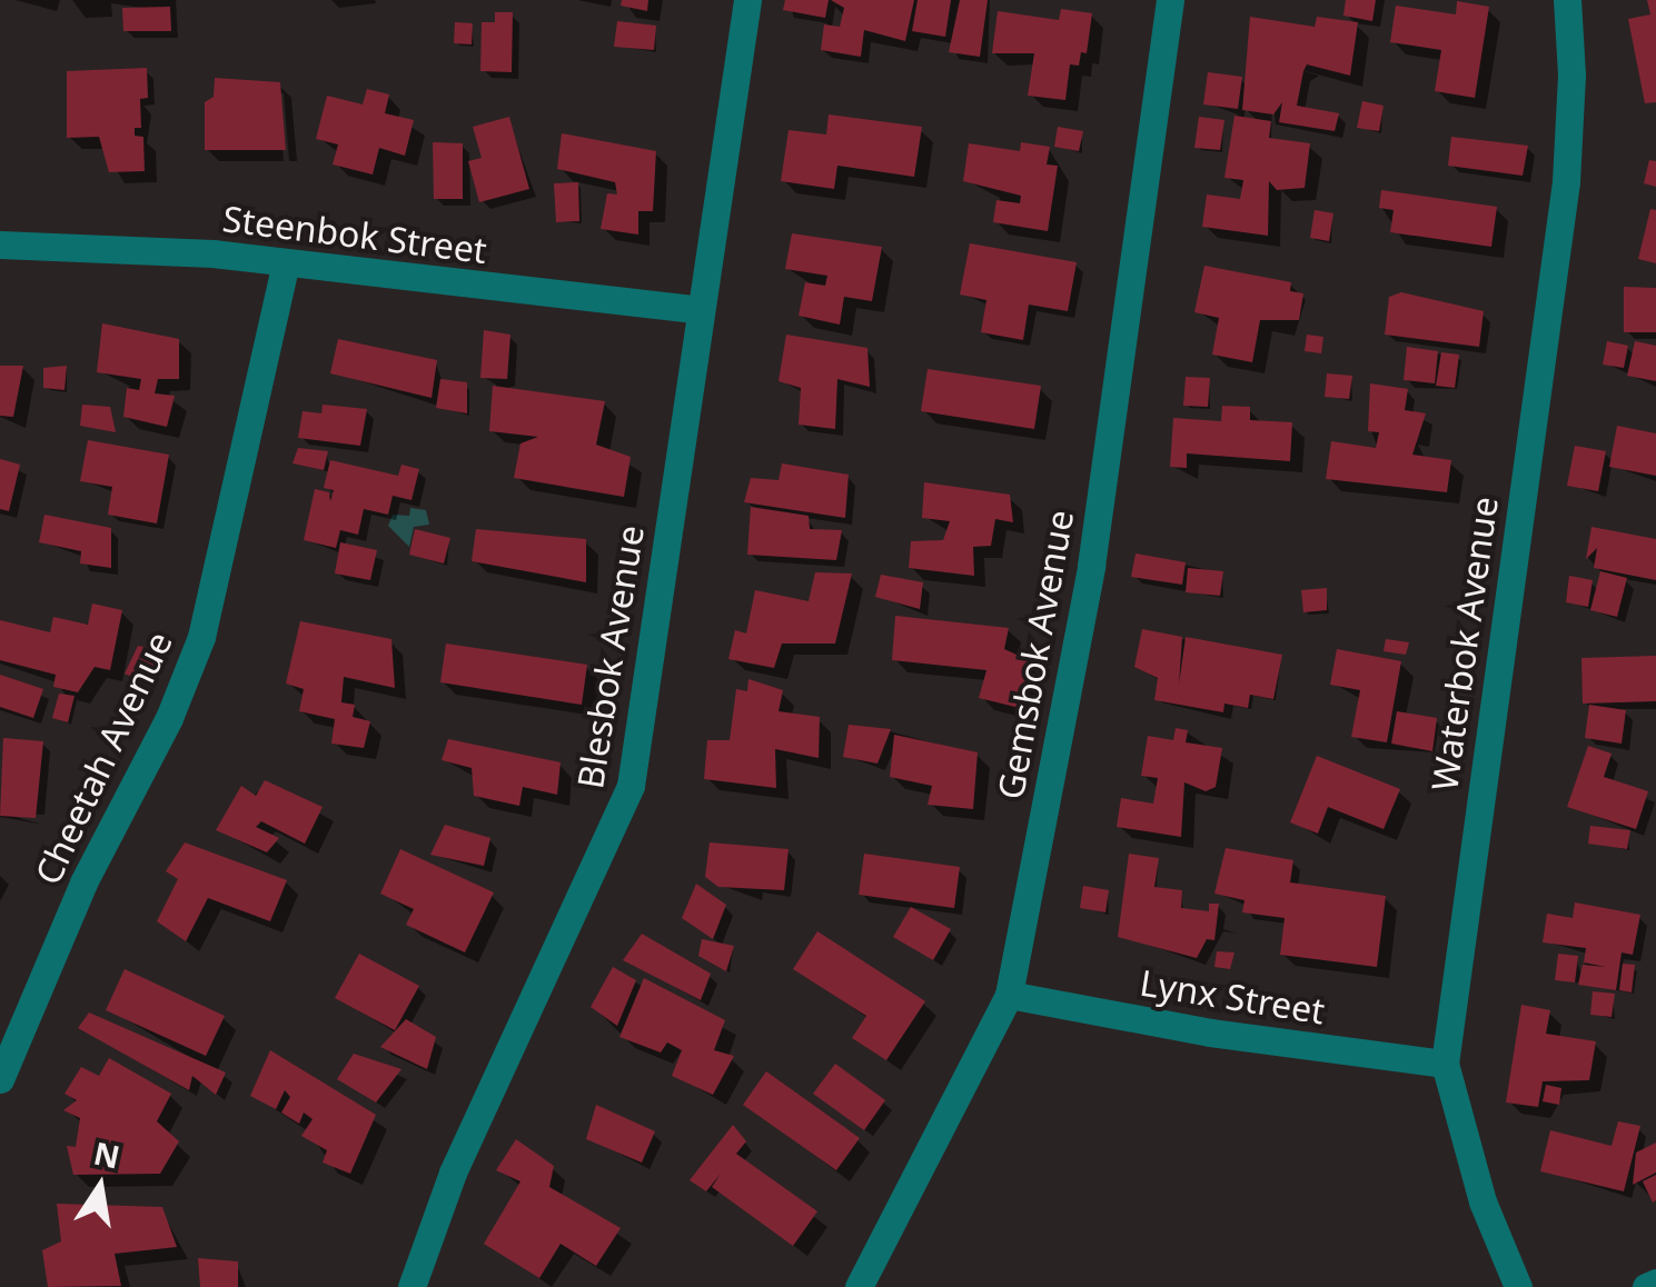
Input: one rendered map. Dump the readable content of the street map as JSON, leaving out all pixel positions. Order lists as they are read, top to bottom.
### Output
{
  "streets": {
    "street": [
      "Steenbok Street",
      "Waterbok Avenue",
      "Gemsbok Avenue",
      "Blesbok Avenue",
      "Cheetah Avenue",
      "Lynx Street"
    ]
  },
  "crossings": [
    ["Steenbok Street", "Blesbok Avenue"],
    ["Steenbok Street", "Cheetah Avenue"],
    ["Waterbok Avenue", "Lynx Street"],
    ["Gemsbok Avenue", "Lynx Street"]
  ],
  "north": "top"
}
